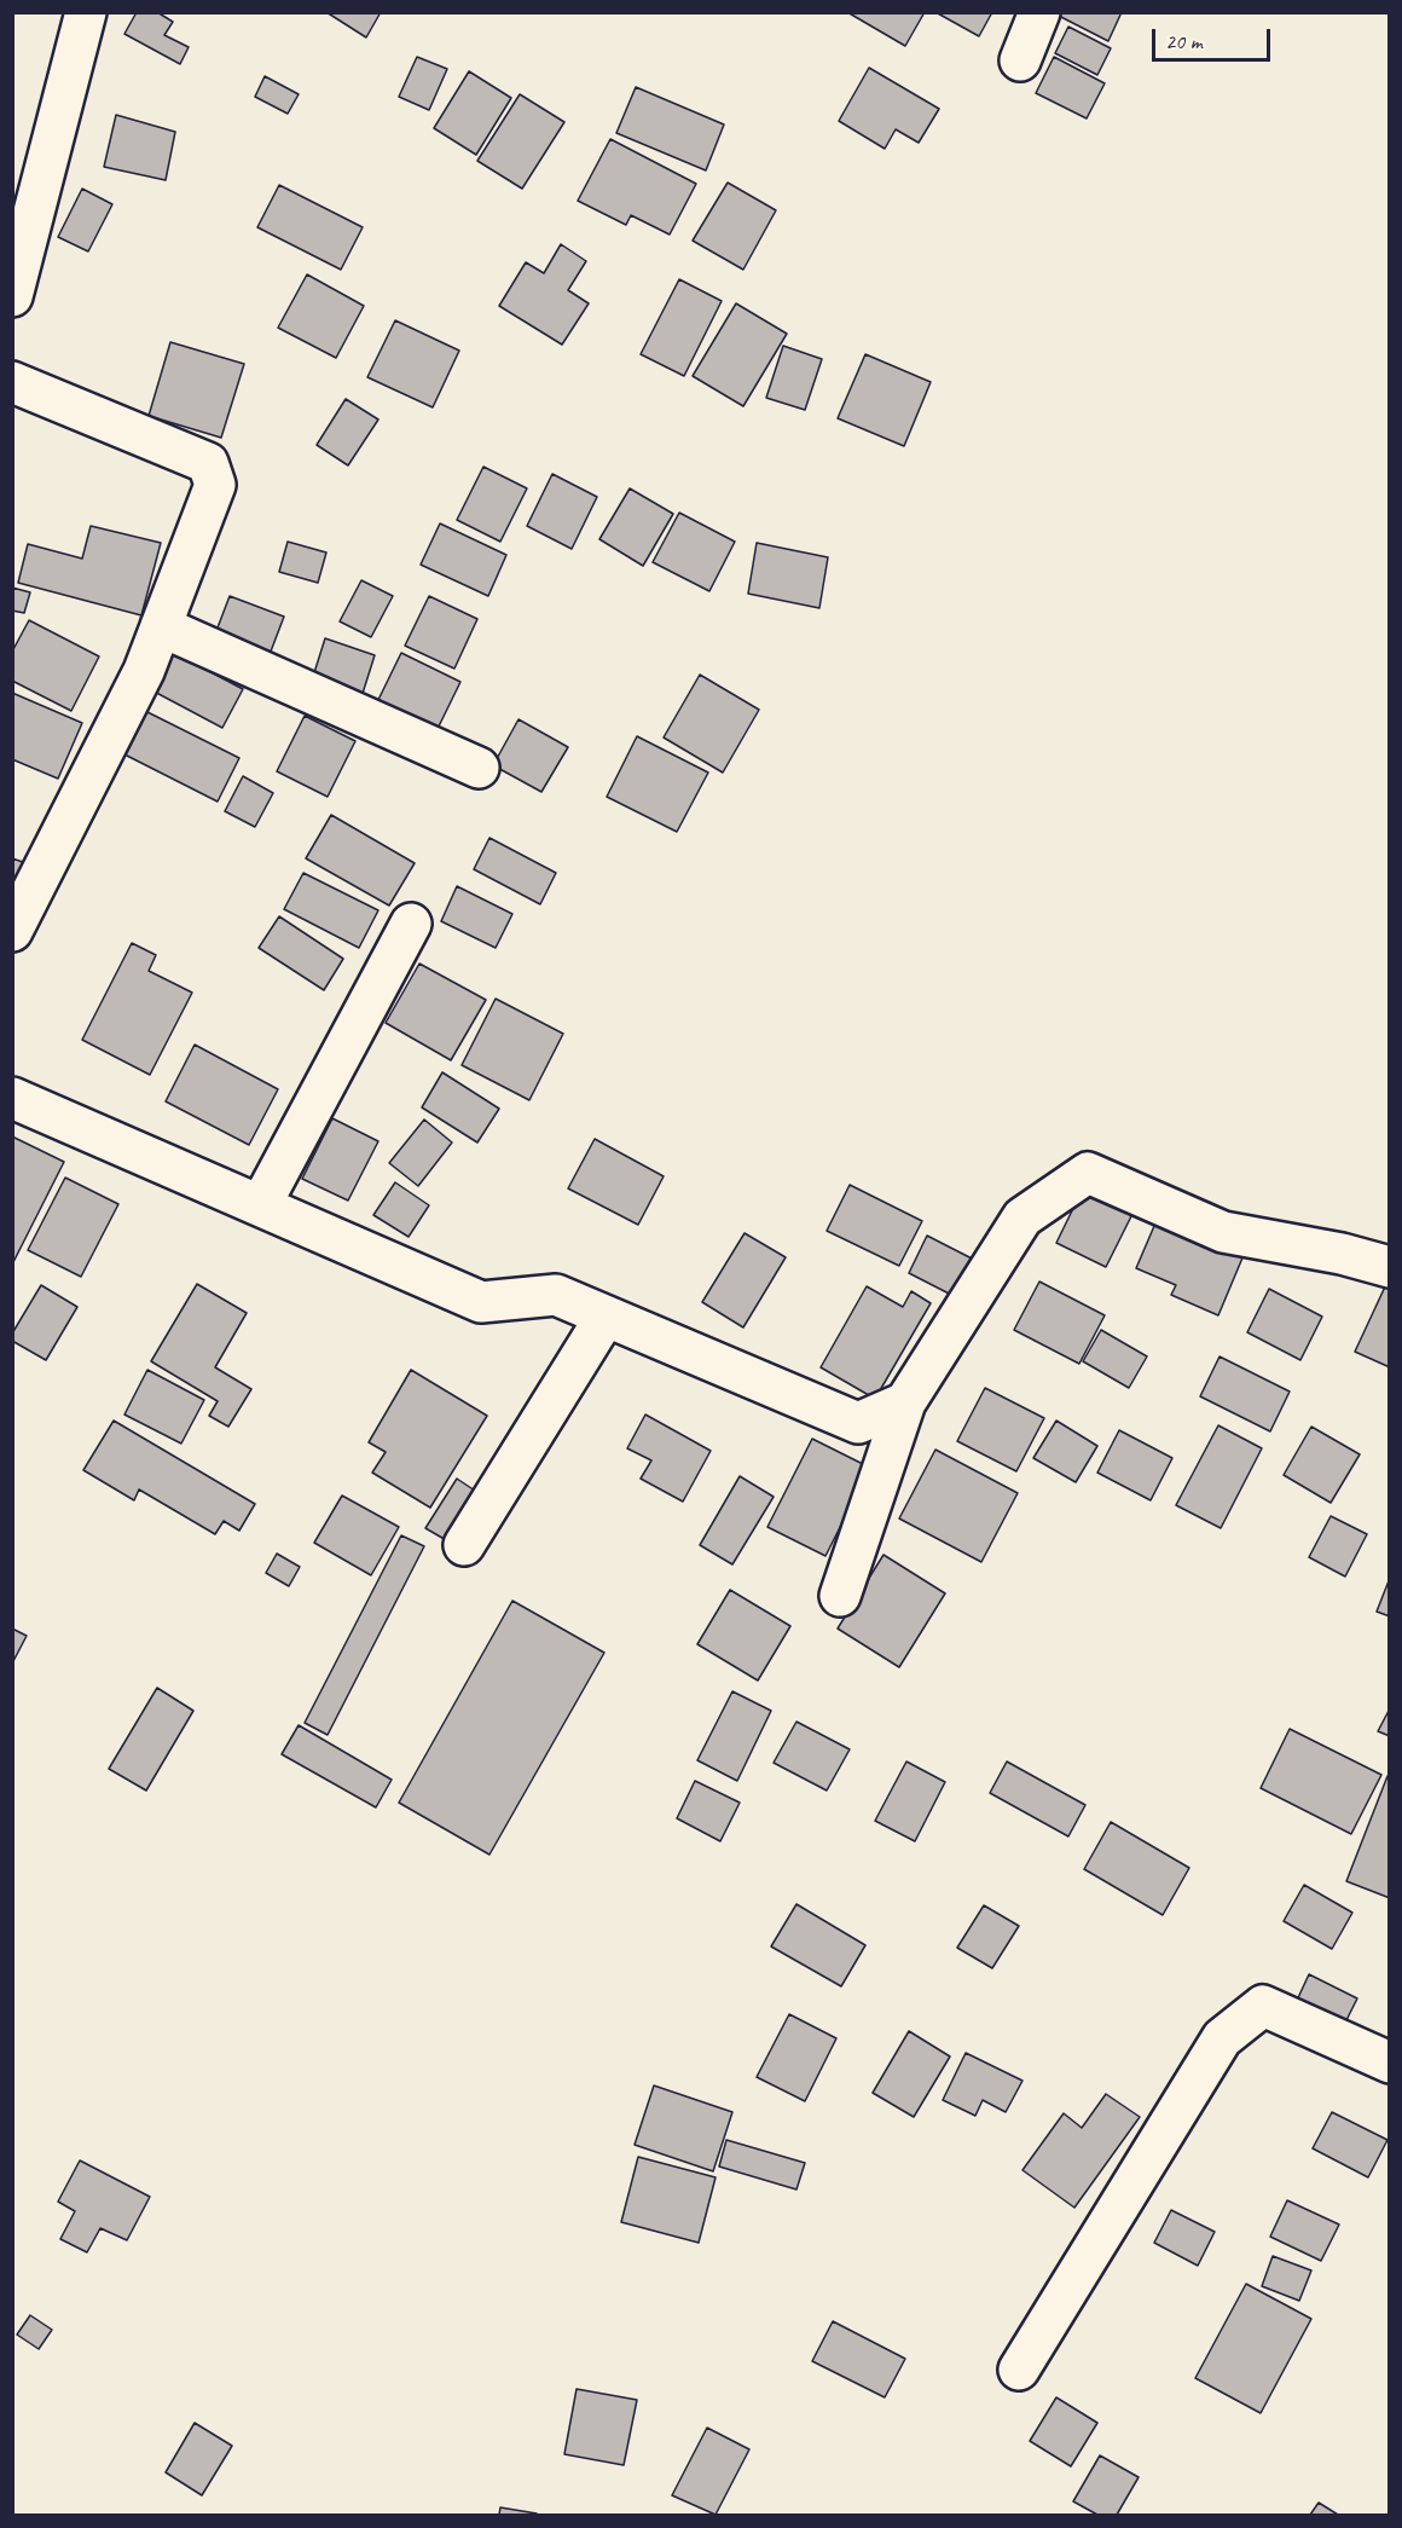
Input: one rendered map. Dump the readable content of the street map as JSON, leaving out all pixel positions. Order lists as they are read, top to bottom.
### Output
{
  "scale_bar": "20 m"
}
